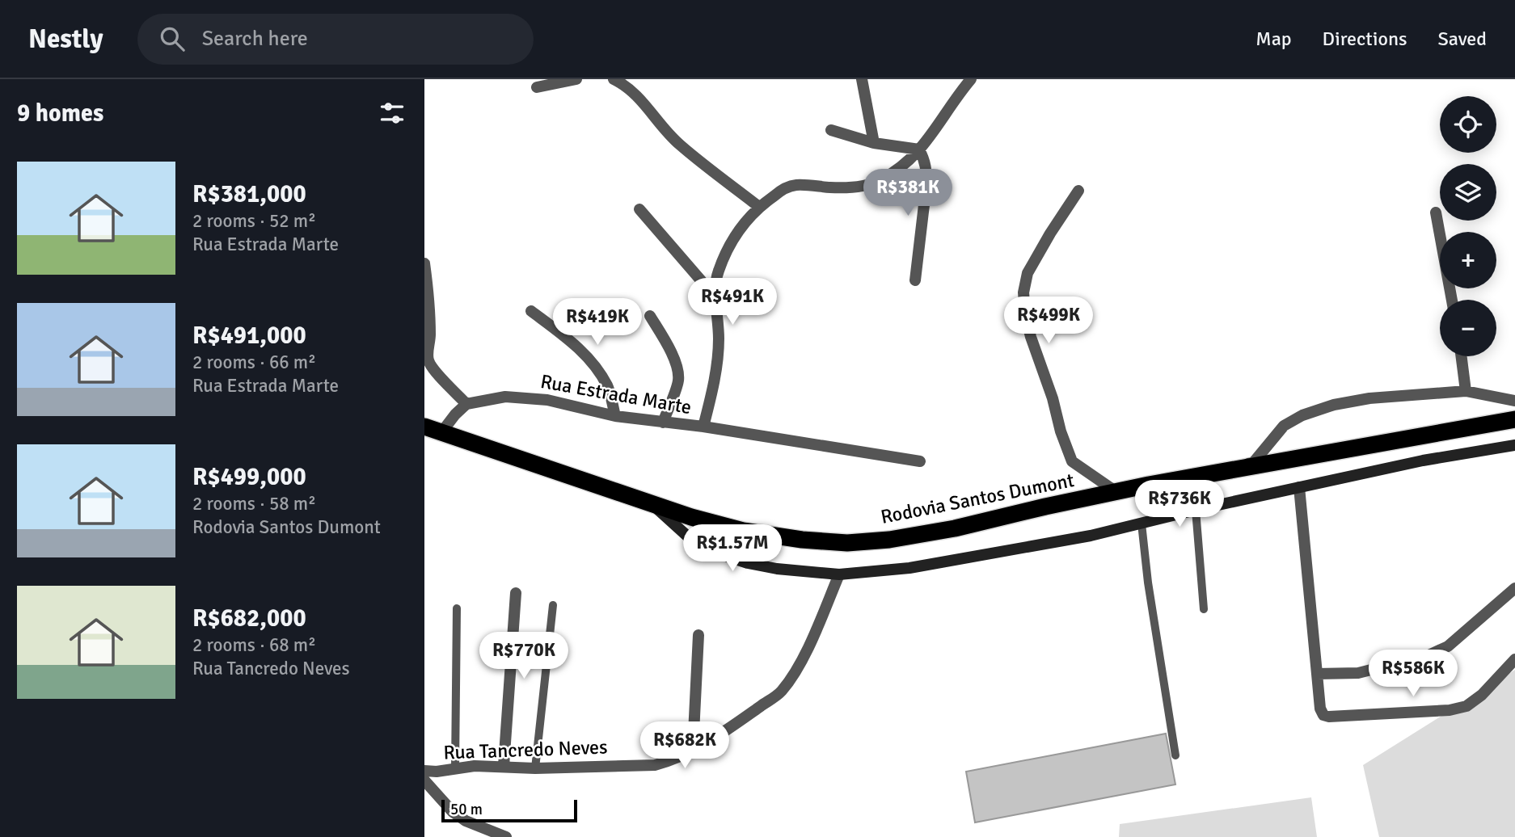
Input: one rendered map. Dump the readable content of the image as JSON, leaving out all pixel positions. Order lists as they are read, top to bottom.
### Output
{
  "streets": {
    "highway": ["Rodovia Santos Dumont"],
    "street": ["Rua Estrada Marte", "Rua Tancredo Neves"]
  },
  "scale_bar": "50 m",
  "page": {
    "header": "Nestly",
    "search": "Search here",
    "nav": ["Map", "Directions", "Saved"],
    "heading": "9 homes",
    "map_buttons": ["+", "−"],
    "list": [
      {
        "name": "R$381,000",
        "note": "2 rooms · 52 m² · Rua Estrada Marte"
      },
      {
        "name": "R$491,000",
        "note": "2 rooms · 66 m² · Rua Estrada Marte"
      },
      {
        "name": "R$499,000",
        "note": "2 rooms · 58 m² · Rodovia Santos Dumont"
      },
      {
        "name": "R$682,000",
        "note": "2 rooms · 68 m² · Rua Tancredo Neves"
      }
    ],
    "price": [
      "R$381K",
      "R$491K",
      "R$499K",
      "R$419K",
      "R$736K",
      "R$1.57M",
      "R$770K",
      "R$586K",
      "R$682K"
    ],
    "scale": "50 m"
  }
}
